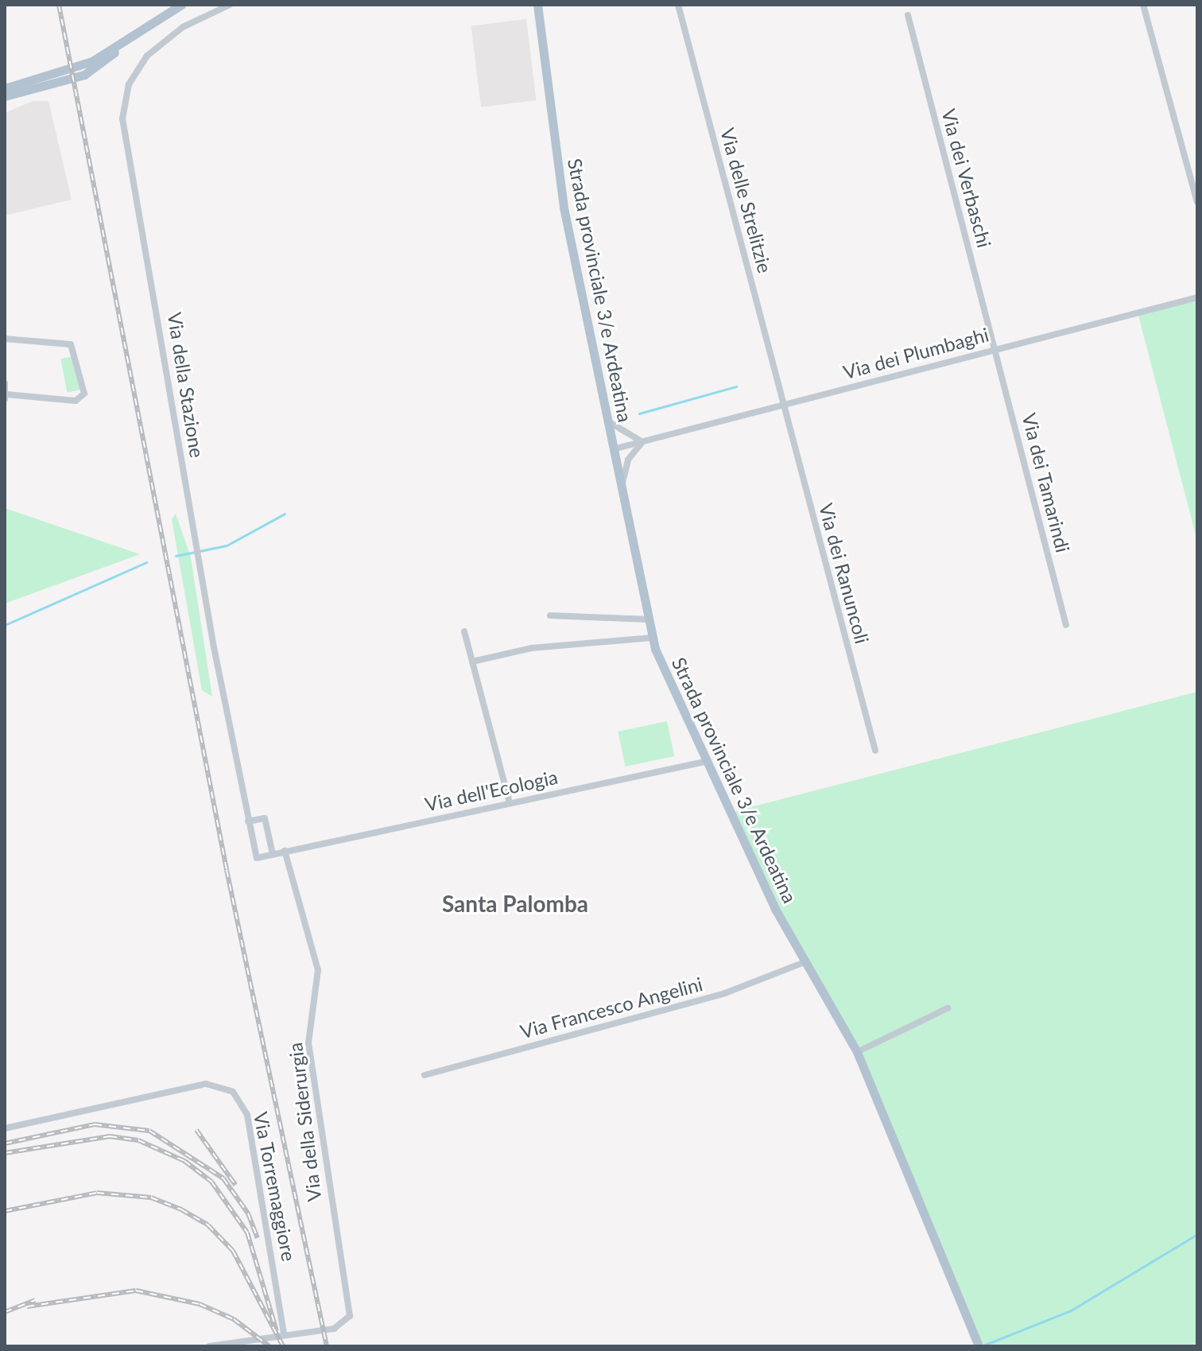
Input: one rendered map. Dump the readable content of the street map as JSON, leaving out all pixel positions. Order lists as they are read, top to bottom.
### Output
{
  "streets": {
    "main road": ["Strada provinciale 3/e Ardeatina"],
    "street": [
      "Via dei Verbaschi",
      "Via delle Strelitzie",
      "Via dei Plumbaghi",
      "Via della Stazione",
      "Via dei Tamarindi",
      "Via dei Ranuncoli",
      "Via dell'Ecologia",
      "Via Francesco Angelini",
      "Via della Siderurgia",
      "Via Torremaggiore"
    ]
  },
  "crossings": [
    ["Via dei Verbaschi", "Via dei Plumbaghi"],
    ["Via dei Verbaschi", "Via dei Tamarindi"],
    ["Via delle Strelitzie", "Via dei Plumbaghi"],
    ["Via delle Strelitzie", "Via dei Ranuncoli"],
    ["Strada provinciale 3/e Ardeatina", "Via dei Plumbaghi"],
    ["Strada provinciale 3/e Ardeatina", "Via dell'Ecologia"],
    ["Strada provinciale 3/e Ardeatina", "Via Francesco Angelini"],
    ["Via dei Plumbaghi", "Via dei Tamarindi"],
    ["Via dei Plumbaghi", "Via dei Ranuncoli"],
    ["Via dell'Ecologia", "Via della Siderurgia"],
    ["Via della Siderurgia", "Via Torremaggiore"]
  ],
  "districts": ["Santa Palomba"]
}
